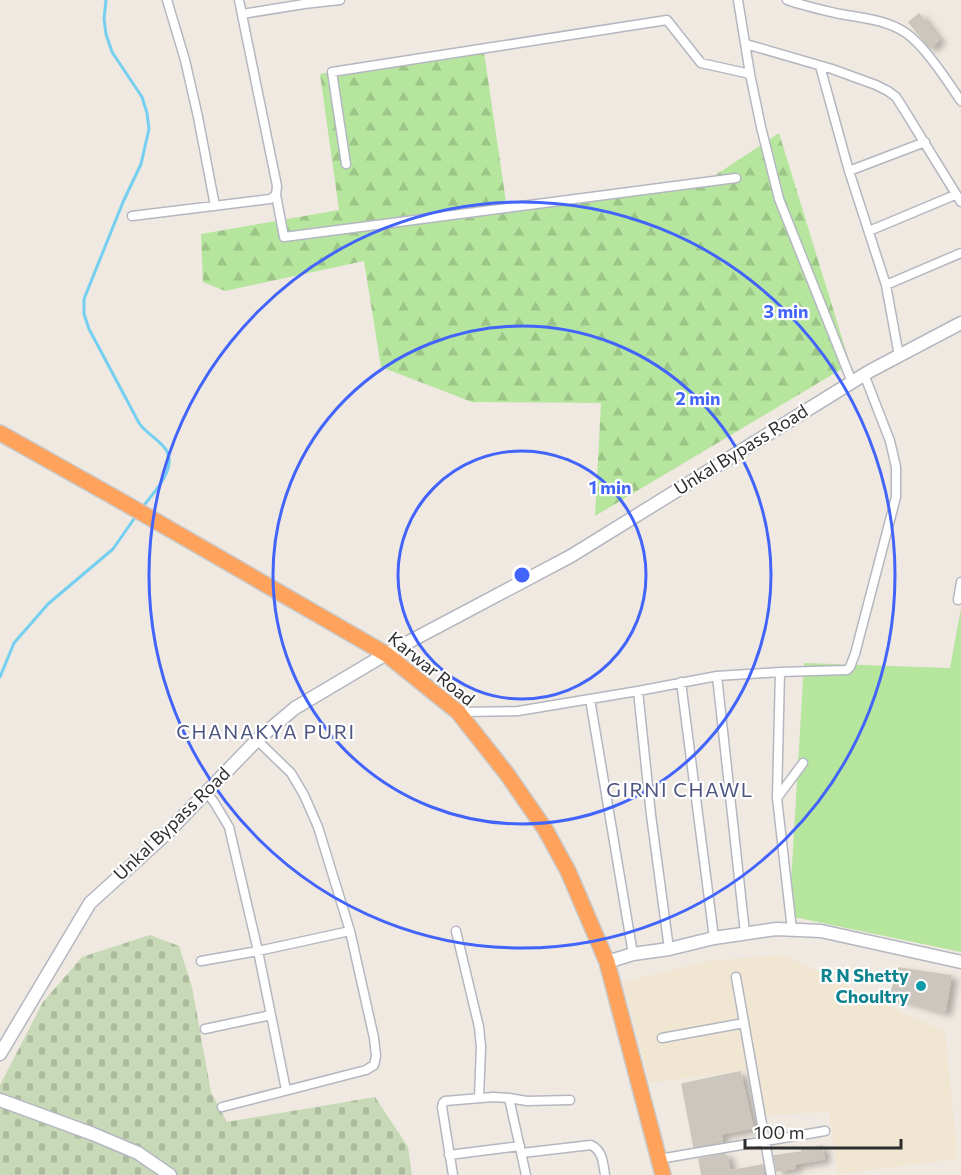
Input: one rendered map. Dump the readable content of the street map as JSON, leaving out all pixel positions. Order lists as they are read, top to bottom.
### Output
{
  "streets": {
    "highway": ["Karwar Road"],
    "main road": ["Unkal Bypass Road"]
  },
  "crossings": [
    ["Unkal Bypass Road", "Karwar Road"]
  ],
  "districts": ["CHANAKYA PURI", "GIRNI CHAWL"],
  "places": ["R N Shetty Choultry"],
  "scale_bar": "100 m",
  "rings": ["3 min", "2 min", "1 min"]
}
